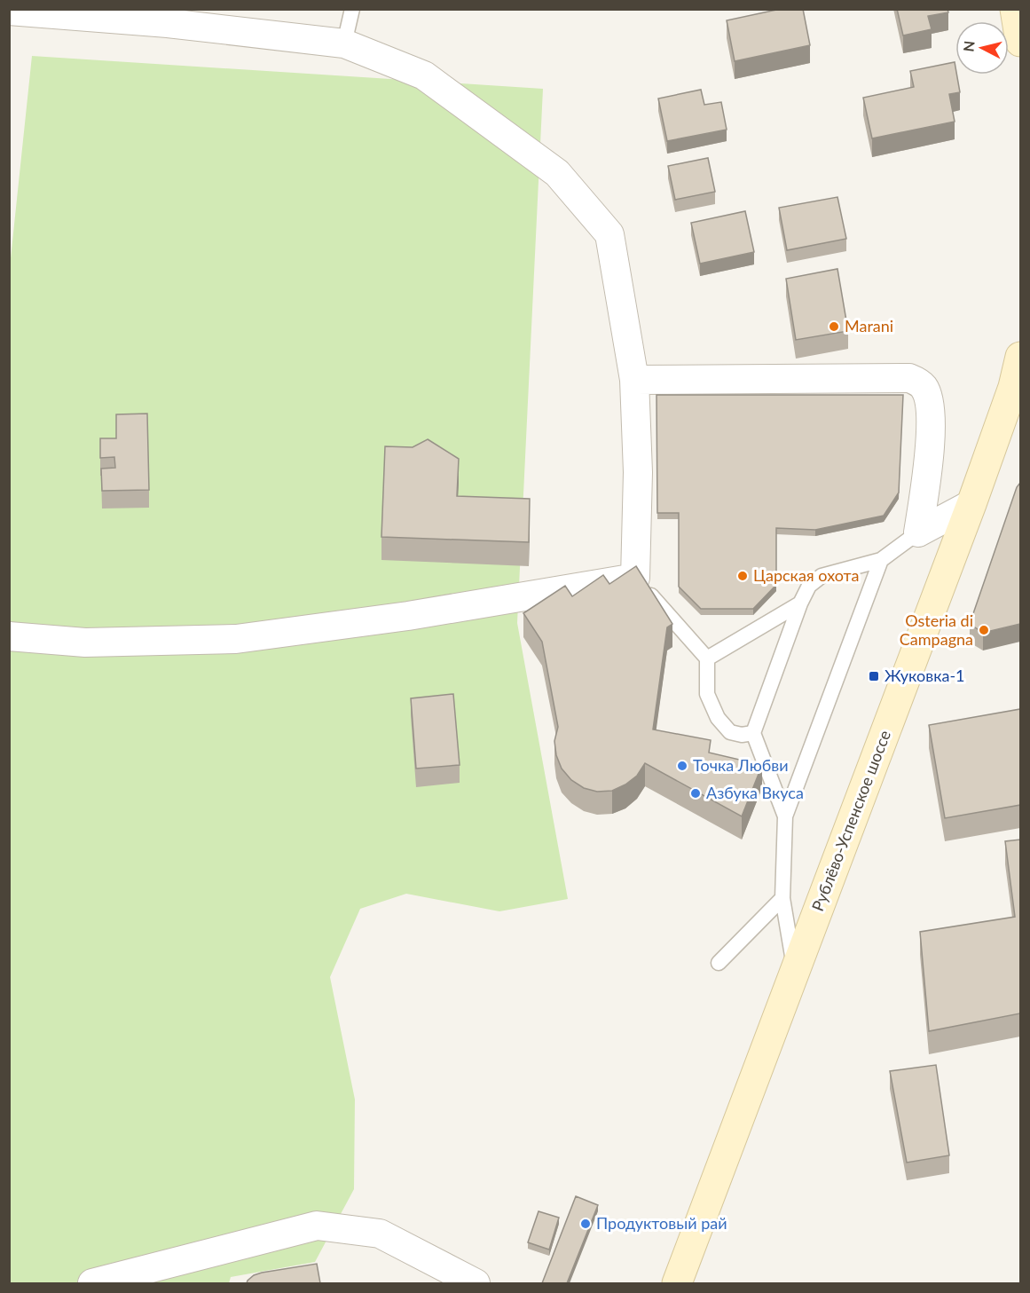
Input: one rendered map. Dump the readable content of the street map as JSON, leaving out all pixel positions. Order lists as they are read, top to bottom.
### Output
{
  "streets": {
    "main road": ["Рублёво-Успенское шоссе"]
  },
  "places": {
    "other": [
      "Marani",
      "Царская охота",
      "Osteria di Campagna",
      "Точка Любви",
      "Азбука Вкуса",
      "Продуктовый рай"
    ],
    "transit": ["Жуковка-1"]
  },
  "north": "left"
}
